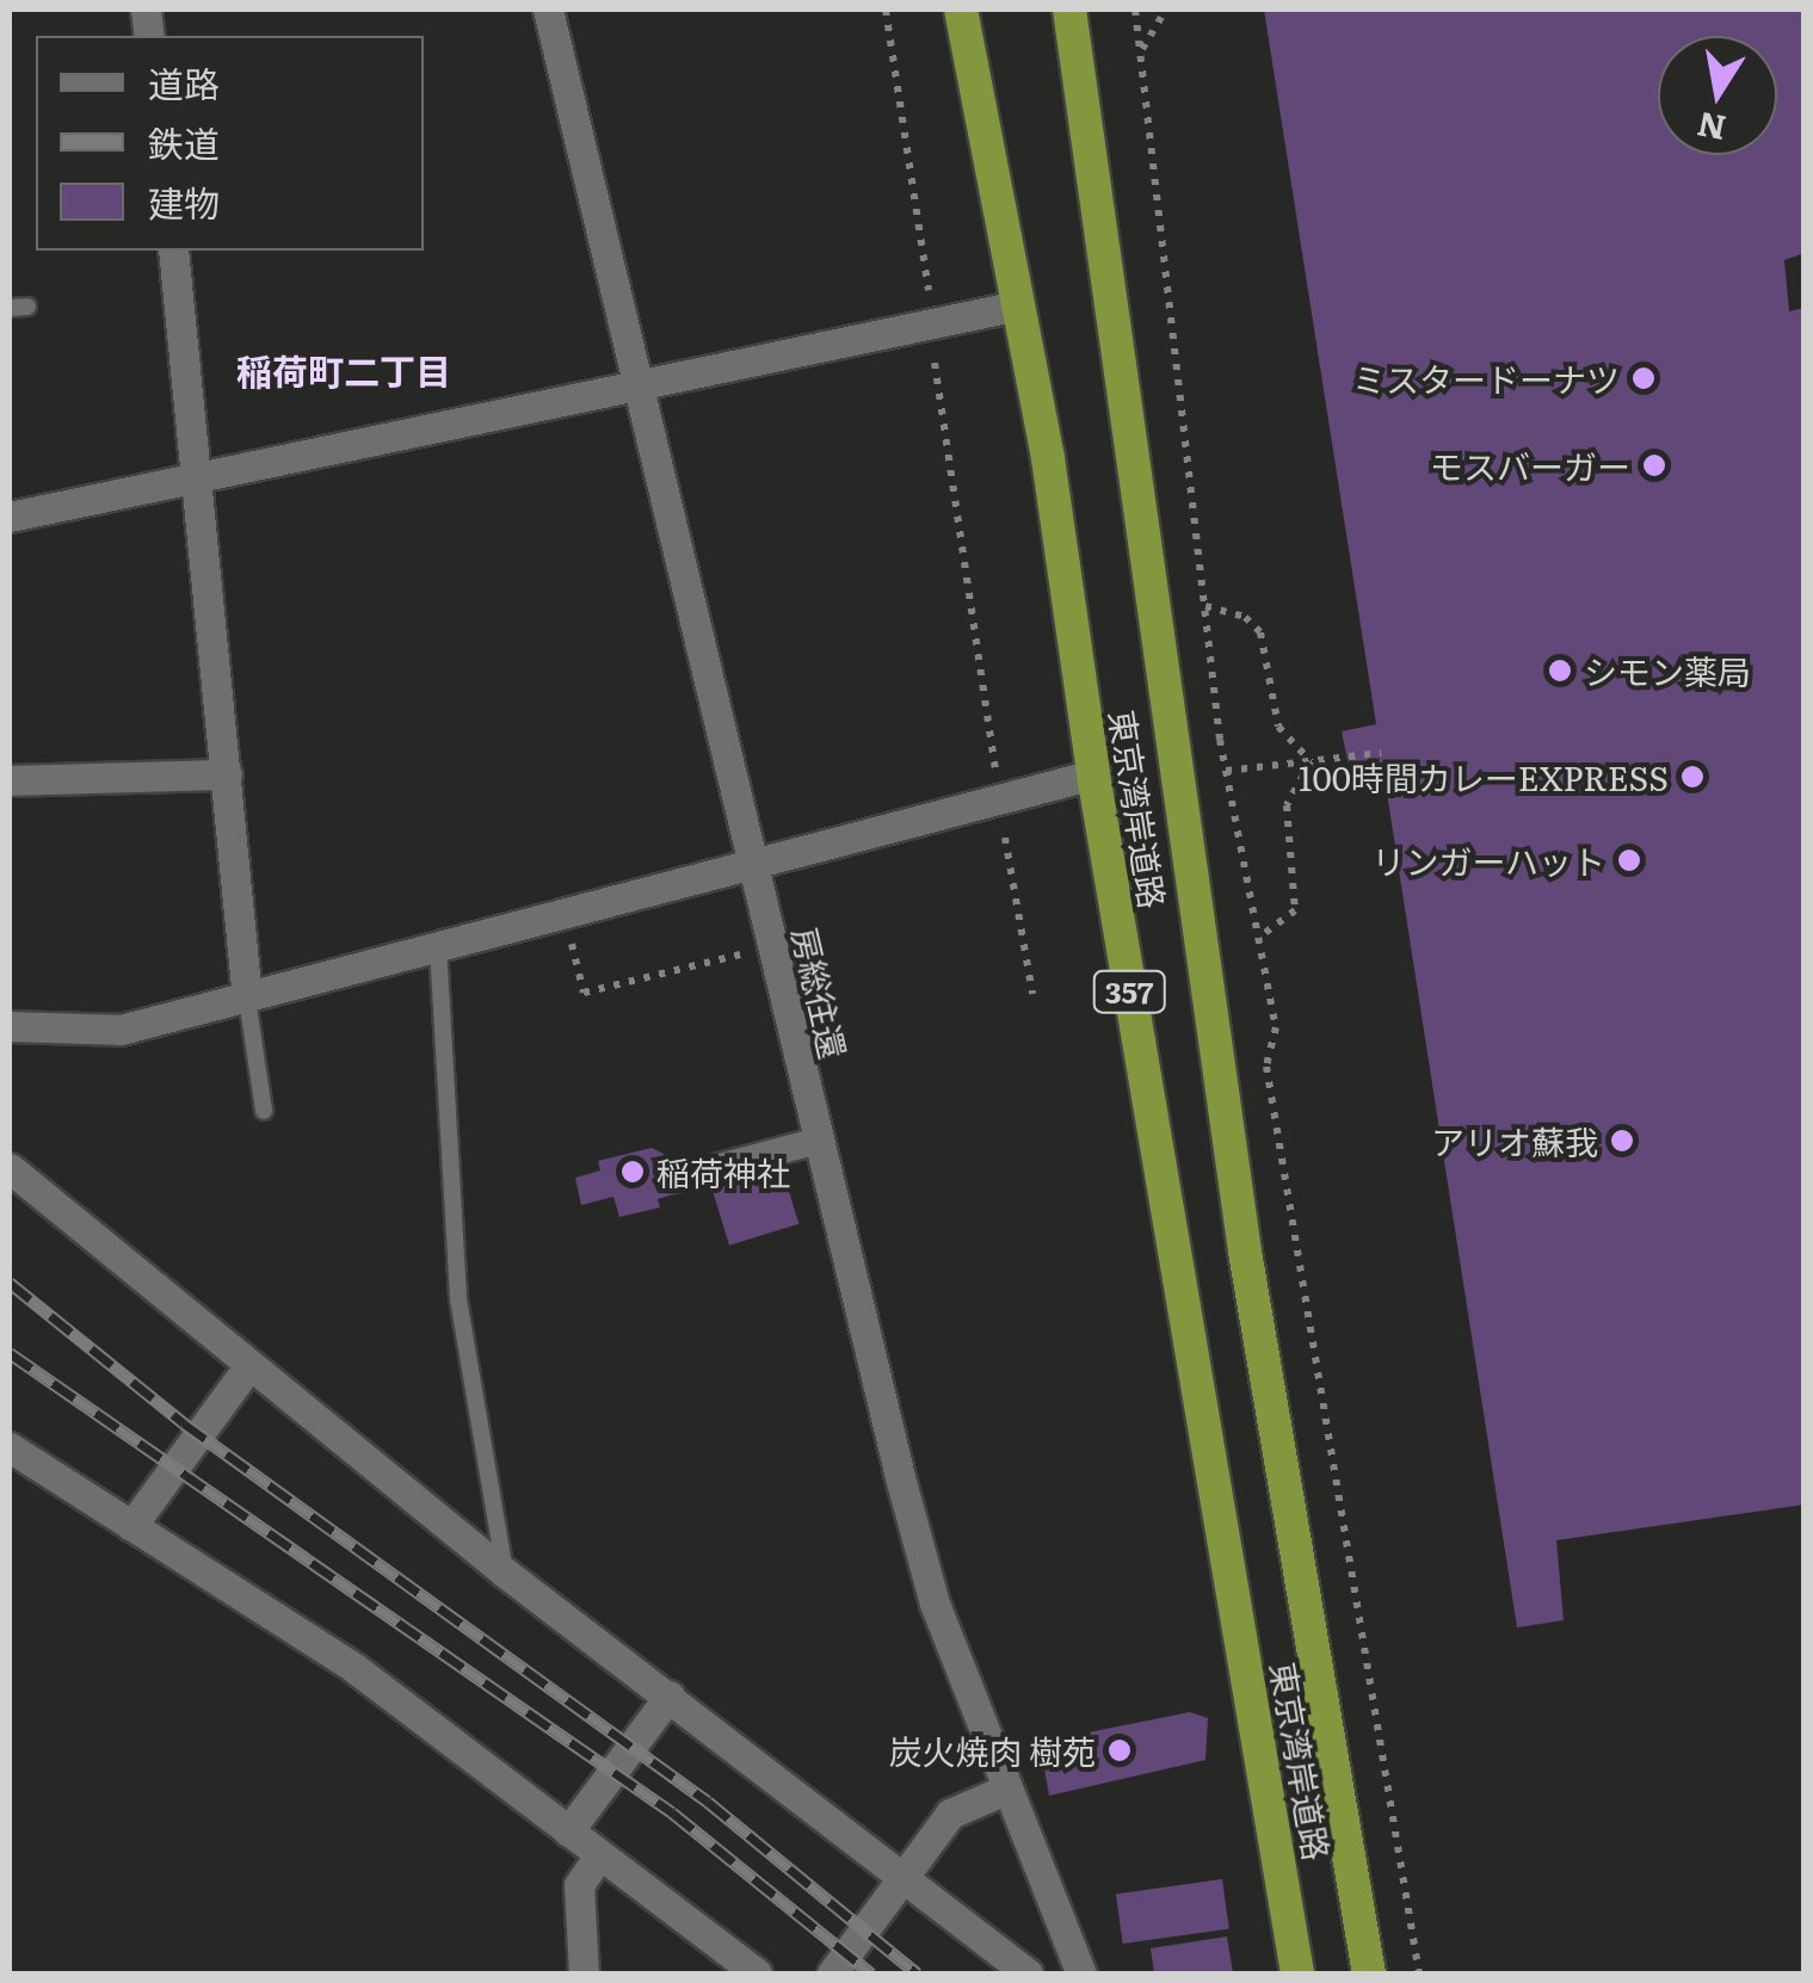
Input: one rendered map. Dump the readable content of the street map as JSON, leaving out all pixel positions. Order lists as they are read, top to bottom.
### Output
{
  "streets": {
    "highway": ["東京湾岸道路", "357"],
    "street": ["房総往還"]
  },
  "districts": ["稲荷町二丁目"],
  "places": [
    "ミスタードーナツ",
    "モスバーガー",
    "シモン薬局",
    "100時間カレーEXPRESS",
    "リンガーハット",
    "アリオ蘇我",
    "稲荷神社",
    "炭火焼肉 樹苑"
  ],
  "legend": ["道路", "鉄道", "建物"],
  "north": "bottom"
}
